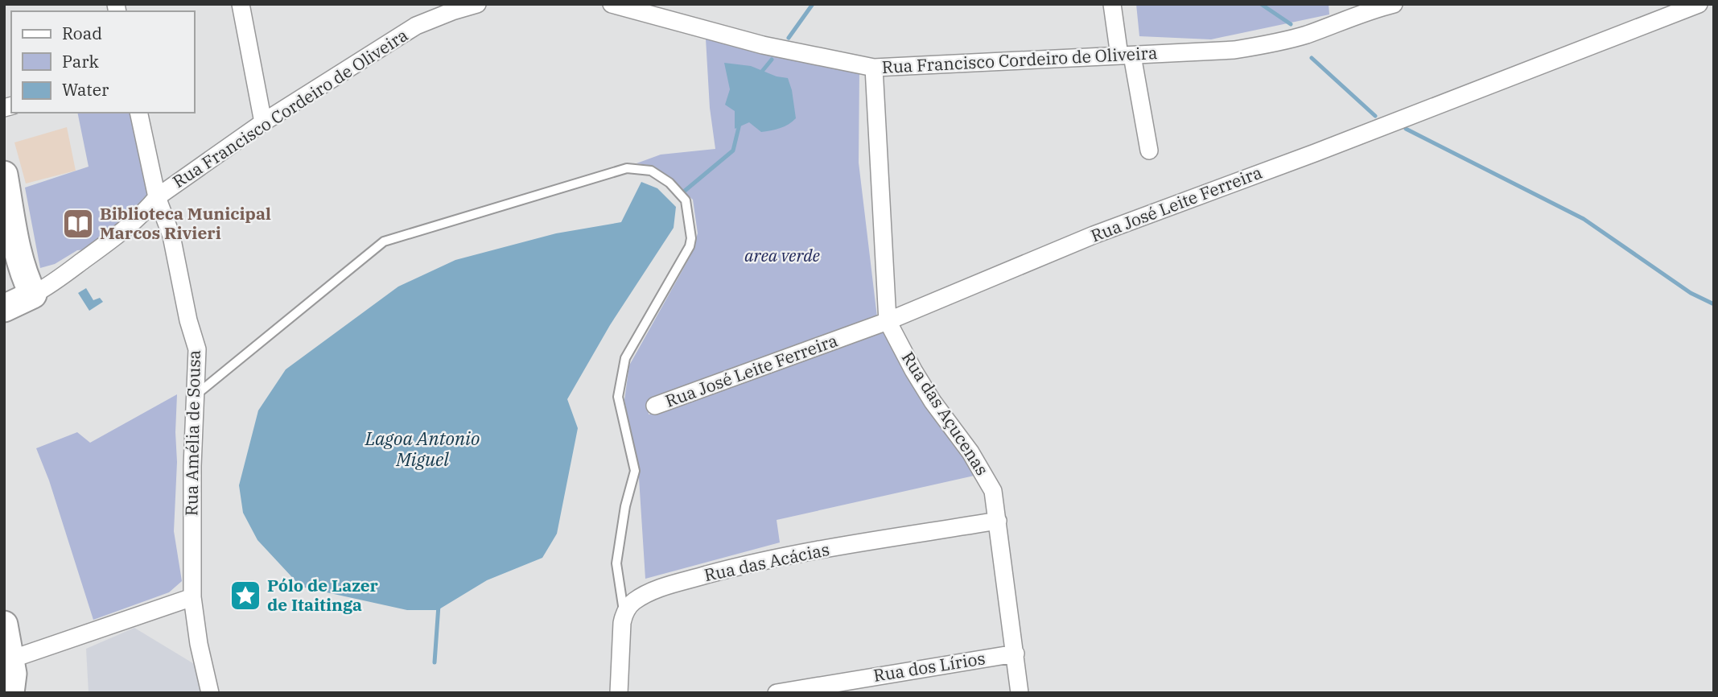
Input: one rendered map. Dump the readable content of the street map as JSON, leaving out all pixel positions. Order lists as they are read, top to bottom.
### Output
{
  "streets": {
    "main road": ["Rua Francisco Cordeiro de Oliveira"],
    "street": [
      "Rua José Leite Ferreira",
      "Rua das Açucenas",
      "Rua Amélia de Sousa",
      "Rua das Acácias",
      "Rua dos Lírios"
    ]
  },
  "crossings": [
    ["Rua Francisco Cordeiro de Oliveira", "Rua das Açucenas"],
    ["Rua Francisco Cordeiro de Oliveira", "Rua Amélia de Sousa"],
    ["Rua José Leite Ferreira", "Rua das Açucenas"],
    ["Rua das Açucenas", "Rua das Acácias"],
    ["Rua das Açucenas", "Rua dos Lírios"]
  ],
  "water": ["Lagoa Antonio Miguel"],
  "parks": ["area verde"],
  "places": {
    "library": ["Biblioteca Municipal Marcos Rivieri"],
    "place": ["Pólo de Lazer de Itaitinga"]
  },
  "legend": ["Road", "Park", "Water"]
}
